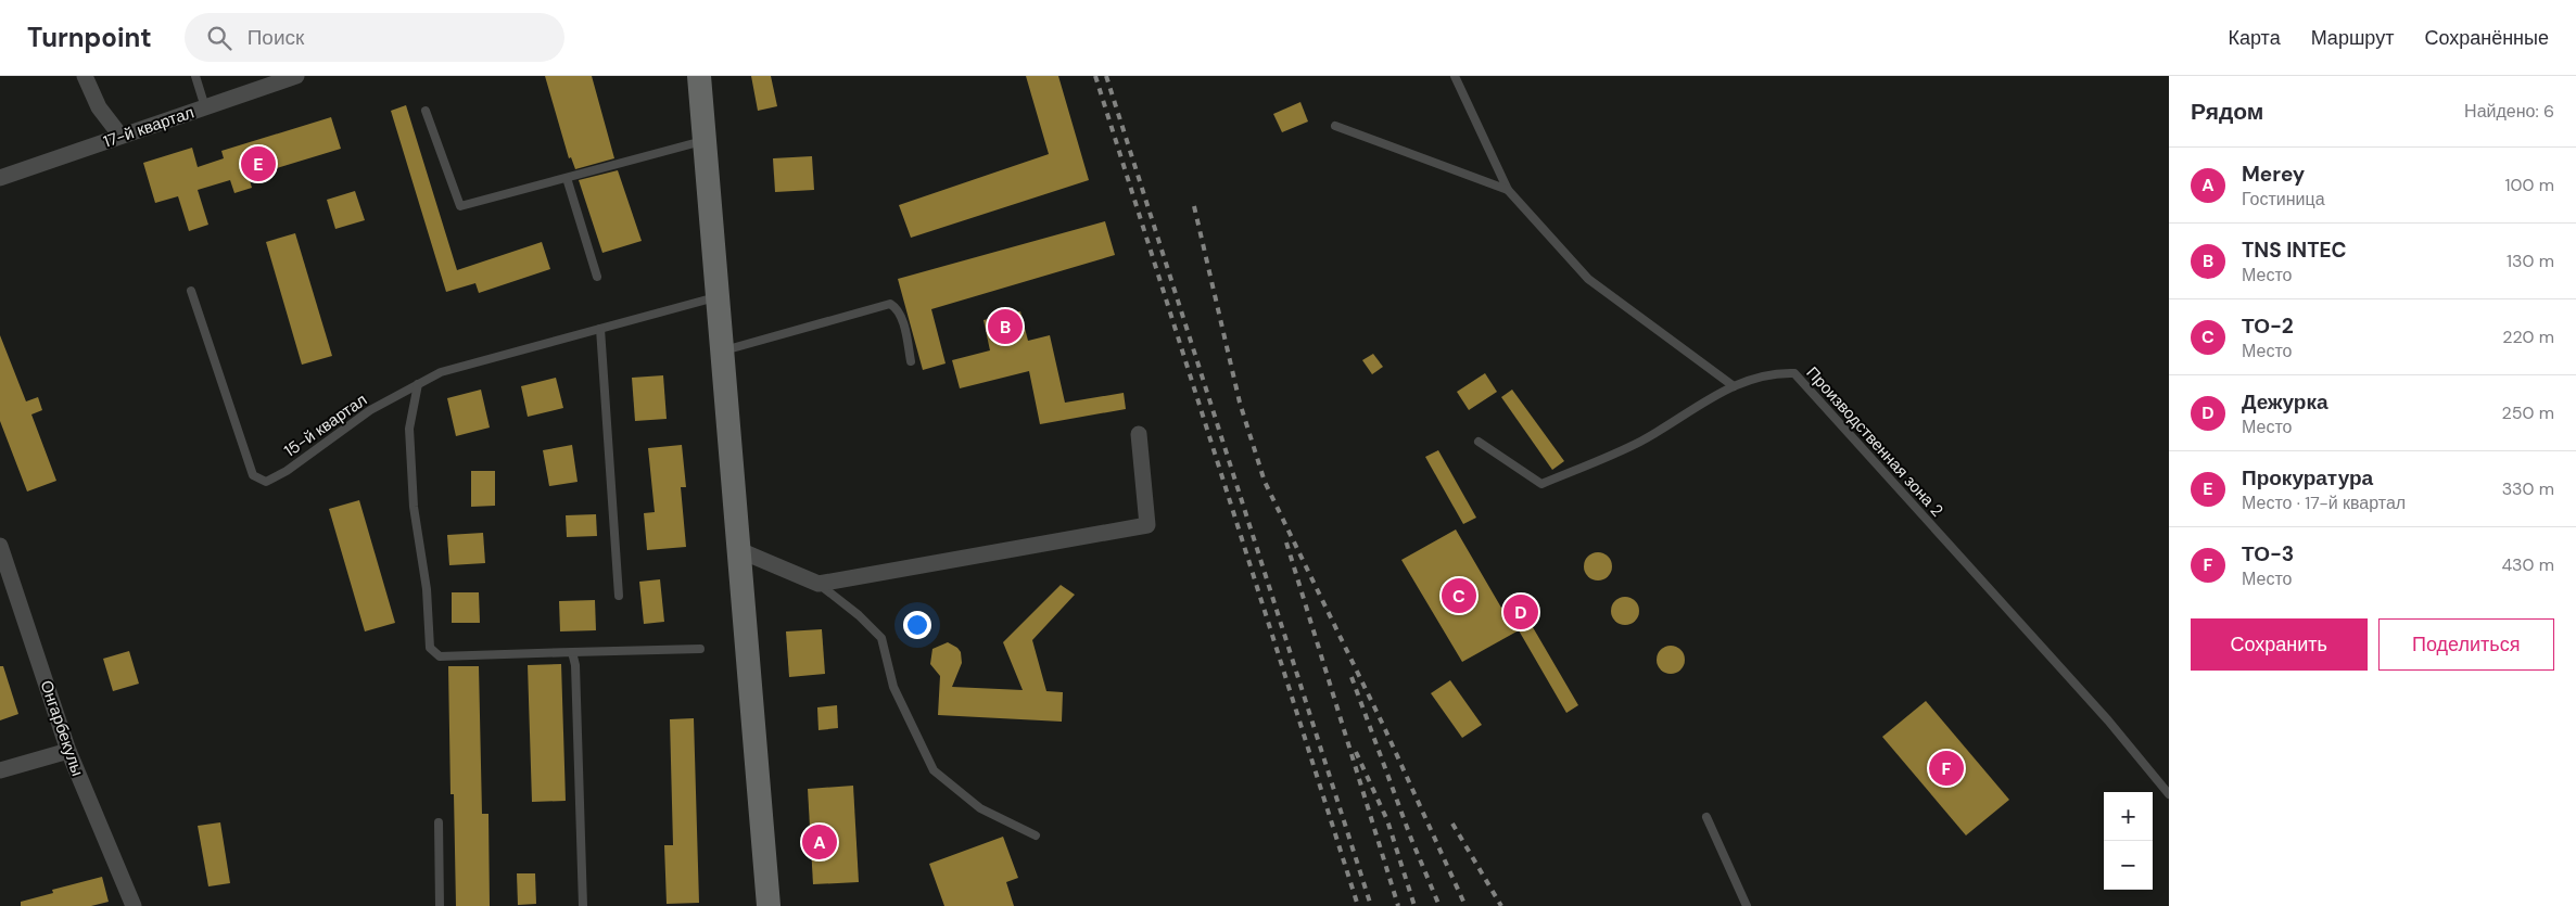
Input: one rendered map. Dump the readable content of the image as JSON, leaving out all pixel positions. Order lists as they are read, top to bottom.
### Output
{
  "streets": {
    "street": ["17-й квартал", "Онгарбекулы"],
    "lane": ["15-й квартал", "Производственная зона 2"]
  },
  "page": {
    "header": "Turnpoint",
    "search": "Поиск",
    "nav": ["Карта", "Маршрут", "Сохранённые"],
    "heading": ["Рядом", "Найдено: 6"],
    "pins": [
      "E",
      "B",
      "C",
      "D",
      "F",
      "A"
    ],
    "list": [
      {
        "mark": "A",
        "name": "Merey",
        "note": "Гостиница",
        "value": "100 m"
      },
      {
        "mark": "B",
        "name": "TNS INTEC",
        "note": "Место",
        "value": "130 m"
      },
      {
        "mark": "C",
        "name": "ТО-2",
        "note": "Место",
        "value": "220 m"
      },
      {
        "mark": "D",
        "name": "Дежурка",
        "note": "Место",
        "value": "250 m"
      },
      {
        "mark": "E",
        "name": "Прокуратура",
        "note": "Место · 17-й квартал",
        "value": "330 m"
      },
      {
        "mark": "F",
        "name": "ТО-3",
        "note": "Место",
        "value": "430 m"
      }
    ],
    "buttons": ["Сохранить", "Поделиться"],
    "map_buttons": ["+", "−"]
  }
}
